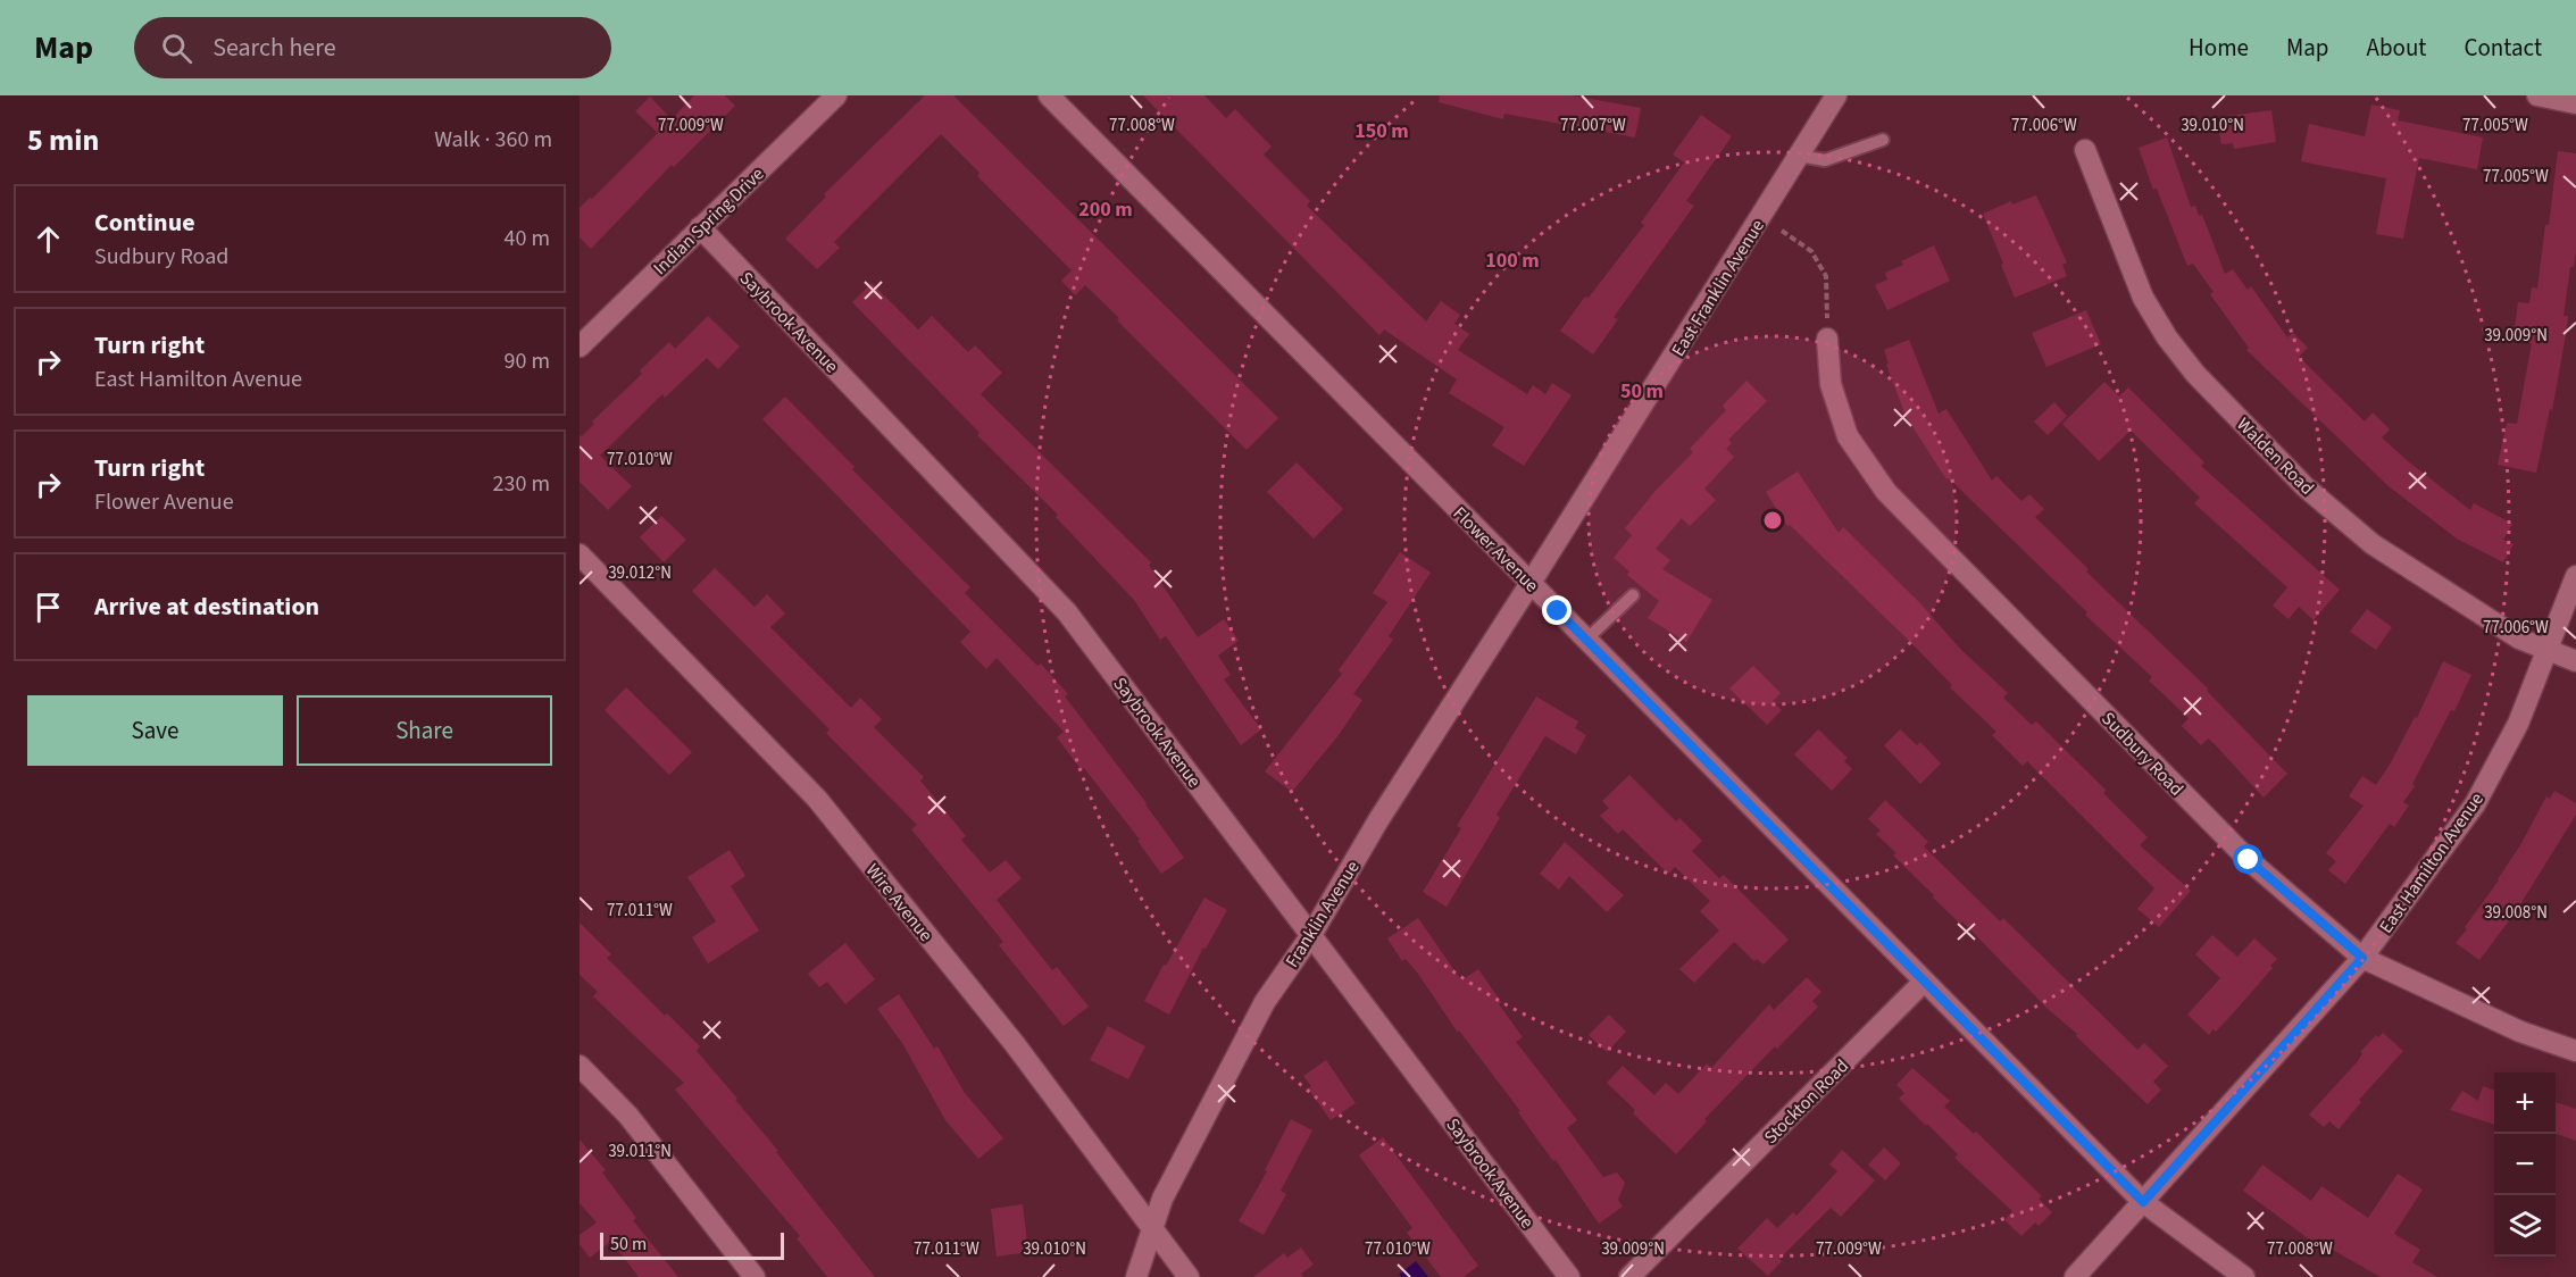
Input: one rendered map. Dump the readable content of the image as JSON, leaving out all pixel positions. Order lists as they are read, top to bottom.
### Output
{
  "streets": {
    "street": [
      "Indian Spring Drive",
      "East Franklin Avenue",
      "Saybrook Avenue",
      "Walden Road",
      "Flower Avenue",
      "Sudbury Road",
      "East Hamilton Avenue",
      "Wire Avenue",
      "Franklin Avenue",
      "Stockton Road"
    ]
  },
  "crossings": [
    ["Indian Spring Drive", "Saybrook Avenue"],
    ["East Franklin Avenue", "Flower Avenue"],
    ["East Franklin Avenue", "Franklin Avenue"],
    ["Saybrook Avenue", "Franklin Avenue"],
    ["Walden Road", "East Hamilton Avenue"],
    ["Flower Avenue", "East Hamilton Avenue"],
    ["Flower Avenue", "Franklin Avenue"],
    ["Flower Avenue", "Stockton Road"],
    ["Sudbury Road", "East Hamilton Avenue"],
    ["Wire Avenue", "Franklin Avenue"]
  ],
  "scale_bar": "50 m",
  "page": {
    "header": "Map",
    "search": "Search here",
    "nav": [
      "Home",
      "Map",
      "About",
      "Contact"
    ],
    "heading": ["5 min", "Walk · 360 m"],
    "list": [
      ["Continue", "Sudbury Road", "40 m"],
      ["Turn right", "East Hamilton Avenue", "90 m"],
      ["Turn right", "Flower Avenue", "230 m"],
      "Arrive at destination"
    ],
    "buttons": ["Save", "Share"],
    "map_buttons": ["+", "−"],
    "scale": "50 m"
  },
  "coordinates": [
    "77.009°W",
    "77.008°W",
    "77.007°W",
    "77.006°W",
    "39.010°N",
    "77.005°W",
    "39.009°N",
    "77.010°W",
    "39.012°N",
    "77.011°W",
    "39.008°N",
    "39.011°N"
  ],
  "rings": [
    "150 m",
    "200 m",
    "100 m",
    "50 m"
  ]
}
